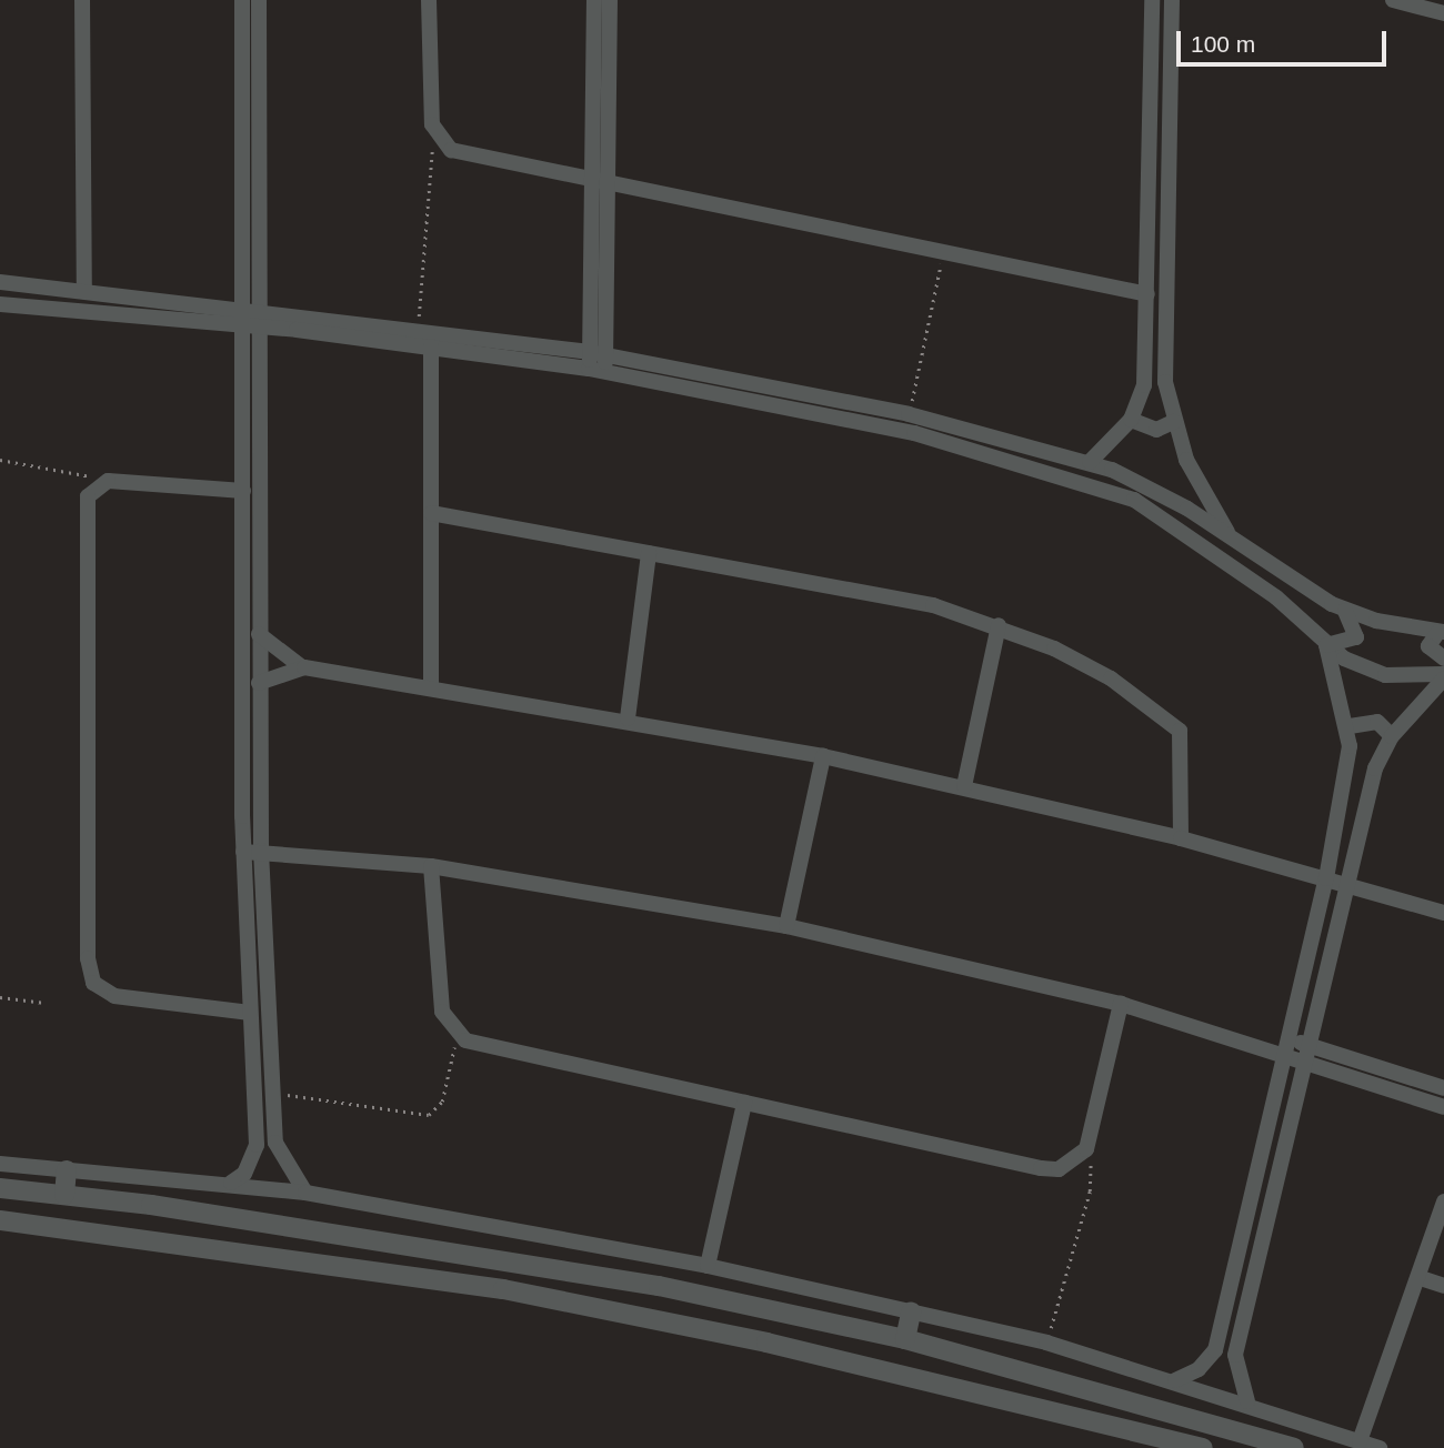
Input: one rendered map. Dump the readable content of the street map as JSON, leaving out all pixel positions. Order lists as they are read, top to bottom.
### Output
{
  "scale_bar": "100 m"
}
